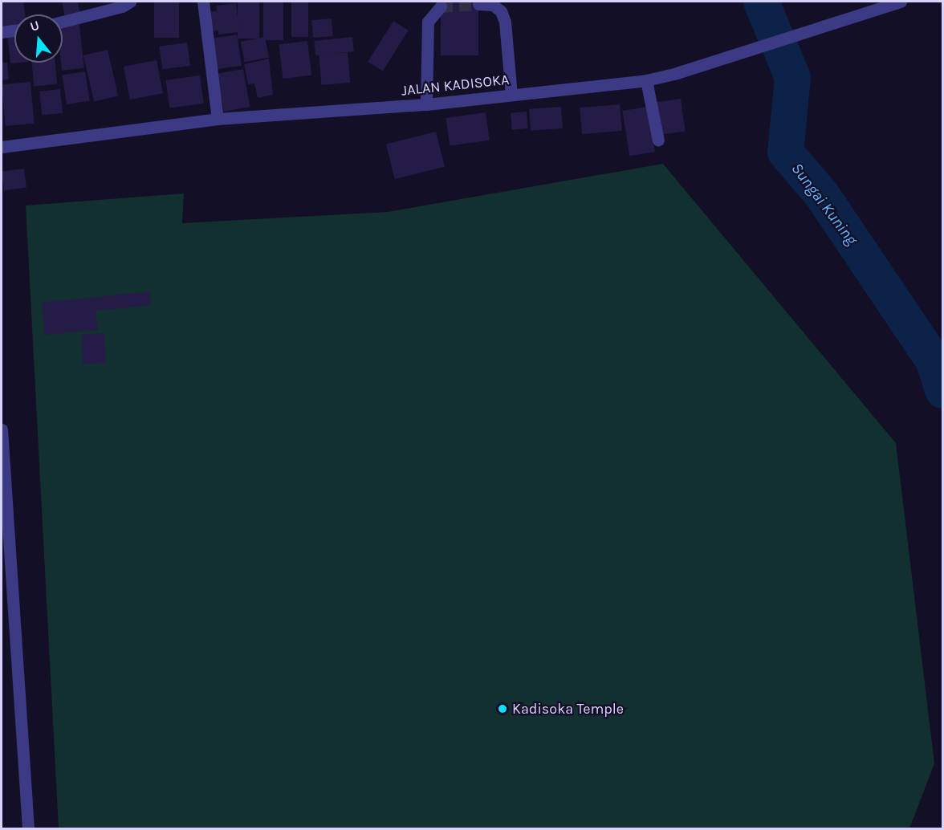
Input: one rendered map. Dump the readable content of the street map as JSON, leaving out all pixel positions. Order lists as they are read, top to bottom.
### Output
{
  "streets": {
    "street": ["JALAN KADISOKA"]
  },
  "water": ["Sungai Kuning"],
  "places": ["Kadisoka Temple"],
  "north": "top"
}
